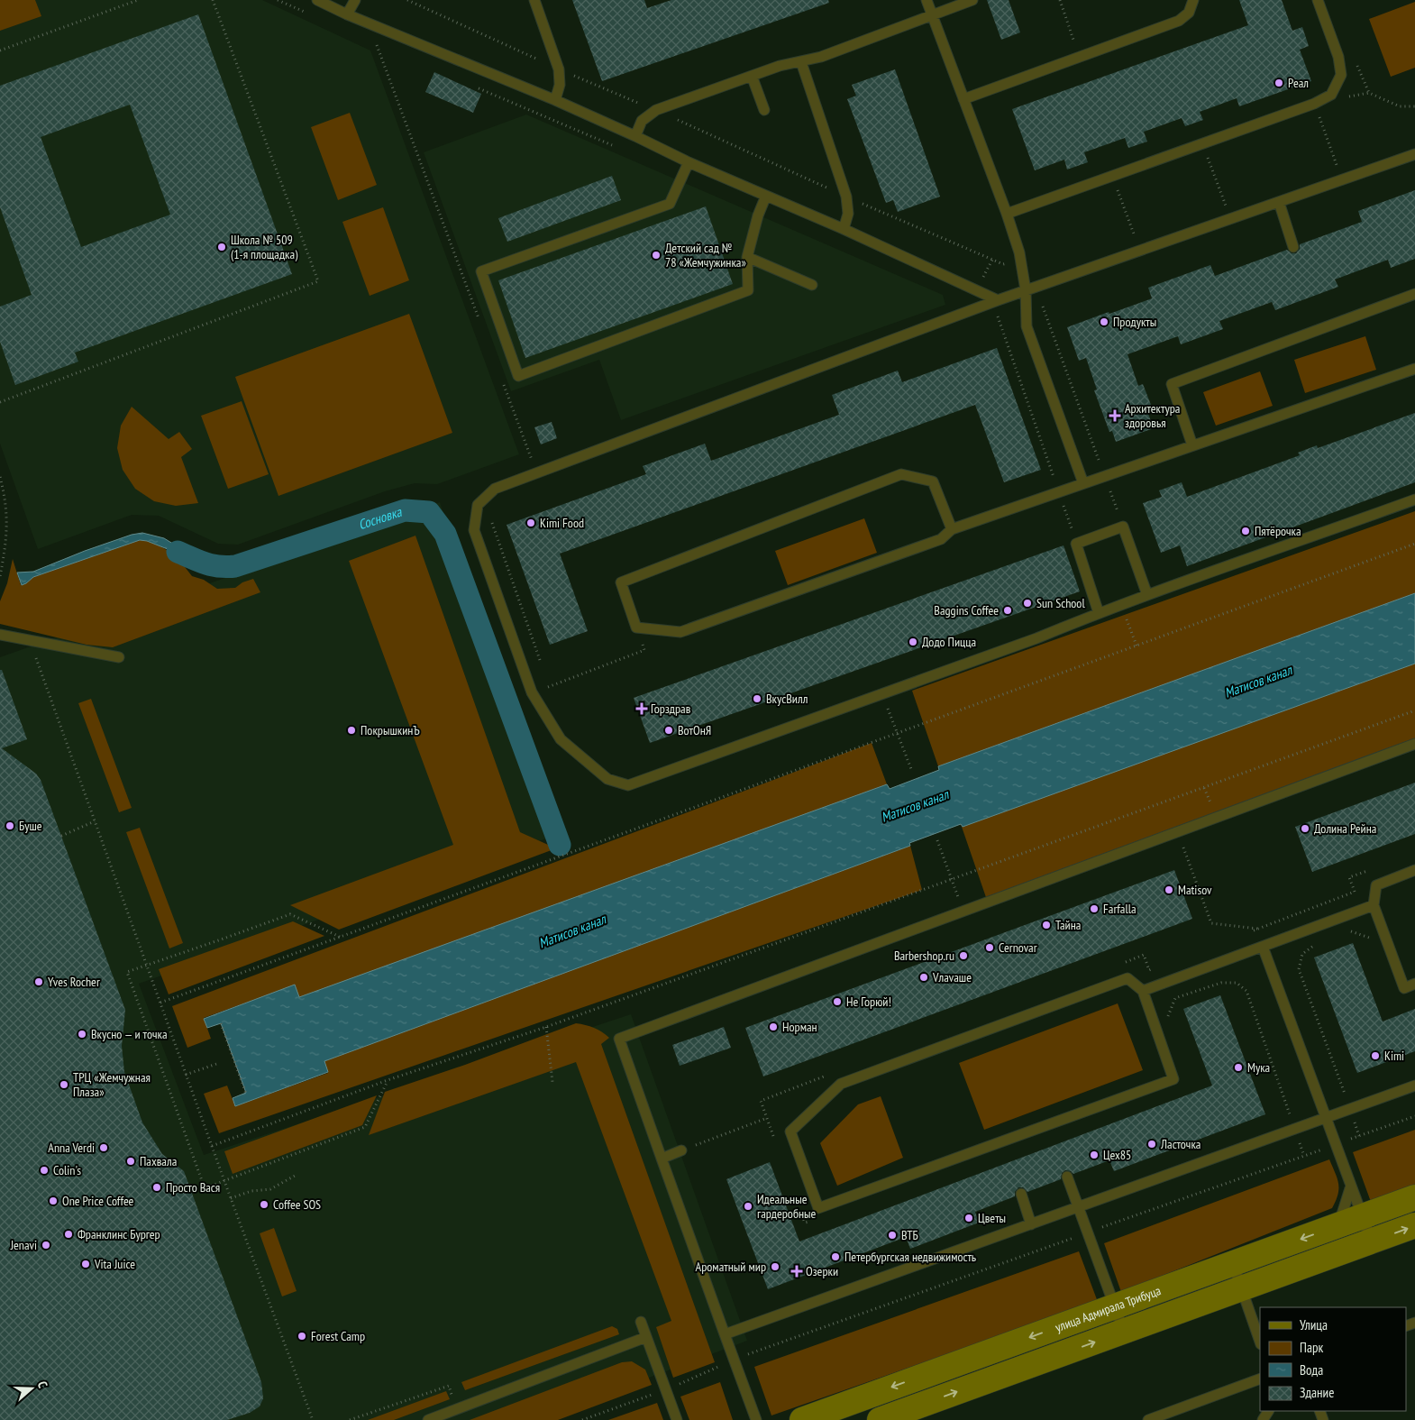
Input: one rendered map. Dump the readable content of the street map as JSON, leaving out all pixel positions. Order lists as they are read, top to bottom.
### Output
{
  "streets": {
    "street": ["улица Адмирала Трибуца"]
  },
  "water": ["Сосновка", "Матисов канал"],
  "places": {
    "other": [
      "Реал",
      "Школа № 509 (1-я площадка)",
      "Детский сад № 78 «Жемчужинка»",
      "Продукты",
      "Kimi Food",
      "Пятёрочка",
      "Sun School",
      "Baggins Coffee",
      "Додо Пицца",
      "ВкусВилл",
      "ПокрышкинЪ",
      "ВотОнЯ",
      "Буше",
      "Долина Рейна",
      "Matisov",
      "Farfalla",
      "Тайна",
      "Cernovar",
      "Barbershop.ru",
      "Vлаvаше",
      "Yves Rocher",
      "Не Горюй!",
      "Норман",
      "Вкусно — и точка",
      "Kimi",
      "Мука",
      "ТРЦ «Жемчужная Плаза»",
      "Ласточка",
      "Anna Verdi",
      "Цех85",
      "Пахвала",
      "Colin's",
      "Просто Вася",
      "One Price Coffee",
      "Coffee SOS",
      "Идеальные гардеробные",
      "Цветы",
      "Франклинс Бургер",
      "ВТБ",
      "Jenavi",
      "Петербургская недвижимость",
      "Vita Juice",
      "Ароматный мир",
      "Forest Camp"
    ],
    "health": ["Архитектура здоровья", "Горздрав", "Озерки"]
  },
  "legend": [
    "Улица",
    "Парк",
    "Вода",
    "Здание"
  ],
  "north": "right"
}
